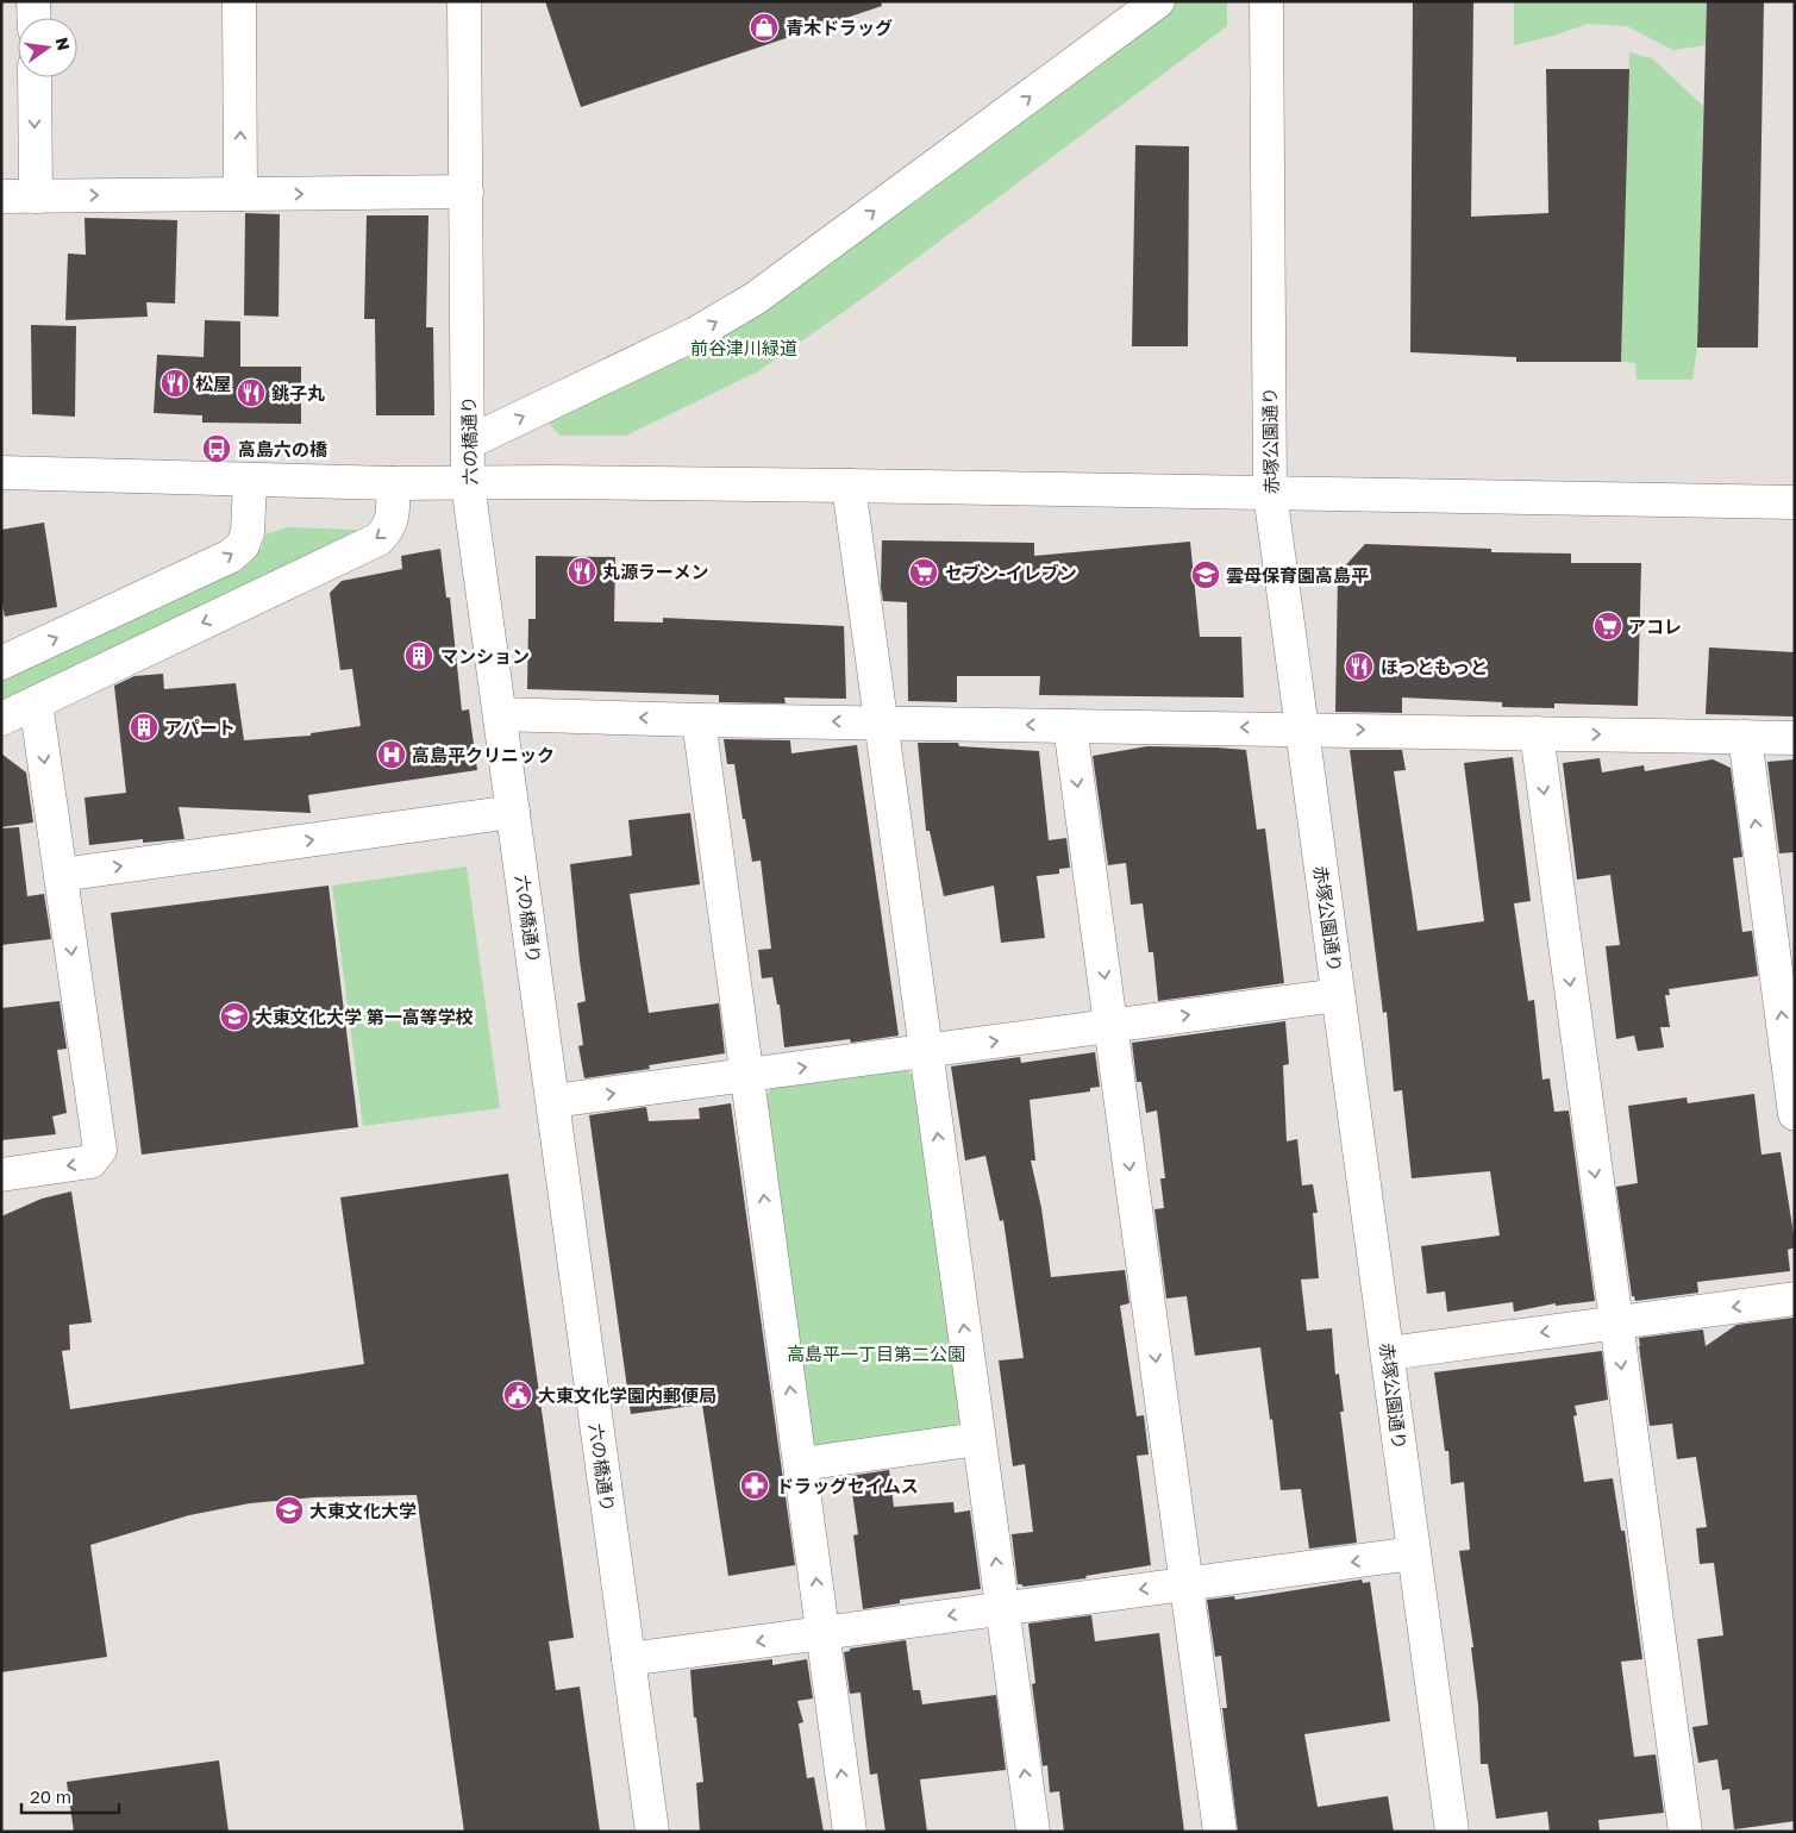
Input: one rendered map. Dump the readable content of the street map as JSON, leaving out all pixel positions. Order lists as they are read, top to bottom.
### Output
{
  "streets": {
    "street": ["六の橋通り", "赤塚公園通り"]
  },
  "parks": ["前谷津川緑道", "高島平一丁目第二公園"],
  "places": {
    "shop": ["青木ドラッグ"],
    "restaurant": [
      "松屋",
      "銚子丸",
      "丸源ラーメン",
      "ほっともっと"
    ],
    "bus stop": ["高島六の橋"],
    "supermarket": ["セブン-イレブン", "アコレ"],
    "school or university": ["雲母保育園高島平", "大東文化大学 第一高等学校", "大東文化大学"],
    "building": ["マンション", "アパート"],
    "hospital": ["高島平クリニック"],
    "public building": ["大東文化学園内郵便局"],
    "pharmacy": ["ドラッグセイムス"]
  },
  "scale_bar": "20 m",
  "north": "right"
}
